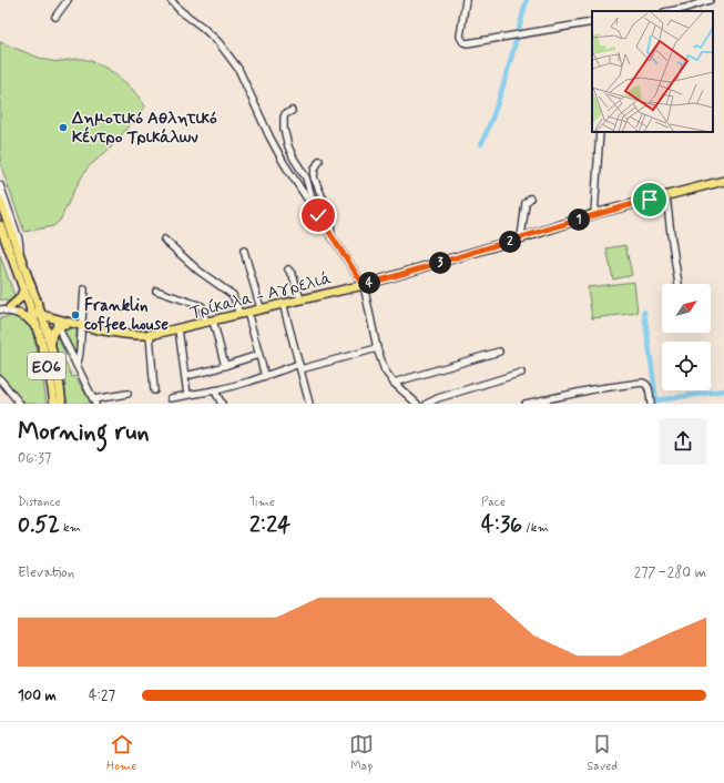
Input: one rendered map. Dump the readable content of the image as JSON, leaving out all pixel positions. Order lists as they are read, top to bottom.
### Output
{
  "streets": {
    "main road": ["Τρίκαλα - Αγρελιά", "ΕΟ6"]
  },
  "crossings": [
    ["Τρίκαλα - Αγρελιά", "ΕΟ6"]
  ],
  "places": ["Δημοτικό Αθλητικό Κέντρο Τρικάλων", "Franklin coffee house"],
  "north": "top right",
  "page": {
    "pins": [
      "1",
      "2",
      "3",
      "4"
    ],
    "heading": ["Morning run", "06:37"],
    "stats": [
      ["Distance", "0.52 km"],
      ["Time", "2:24"],
      ["Pace", "4:36 /km"]
    ],
    "chart": ["Elevation", "277–280 m"],
    "list": [
      {
        "name": "100 m",
        "note": "4:27"
      }
    ],
    "tabs": ["Home", "Map", "Saved"]
  }
}
